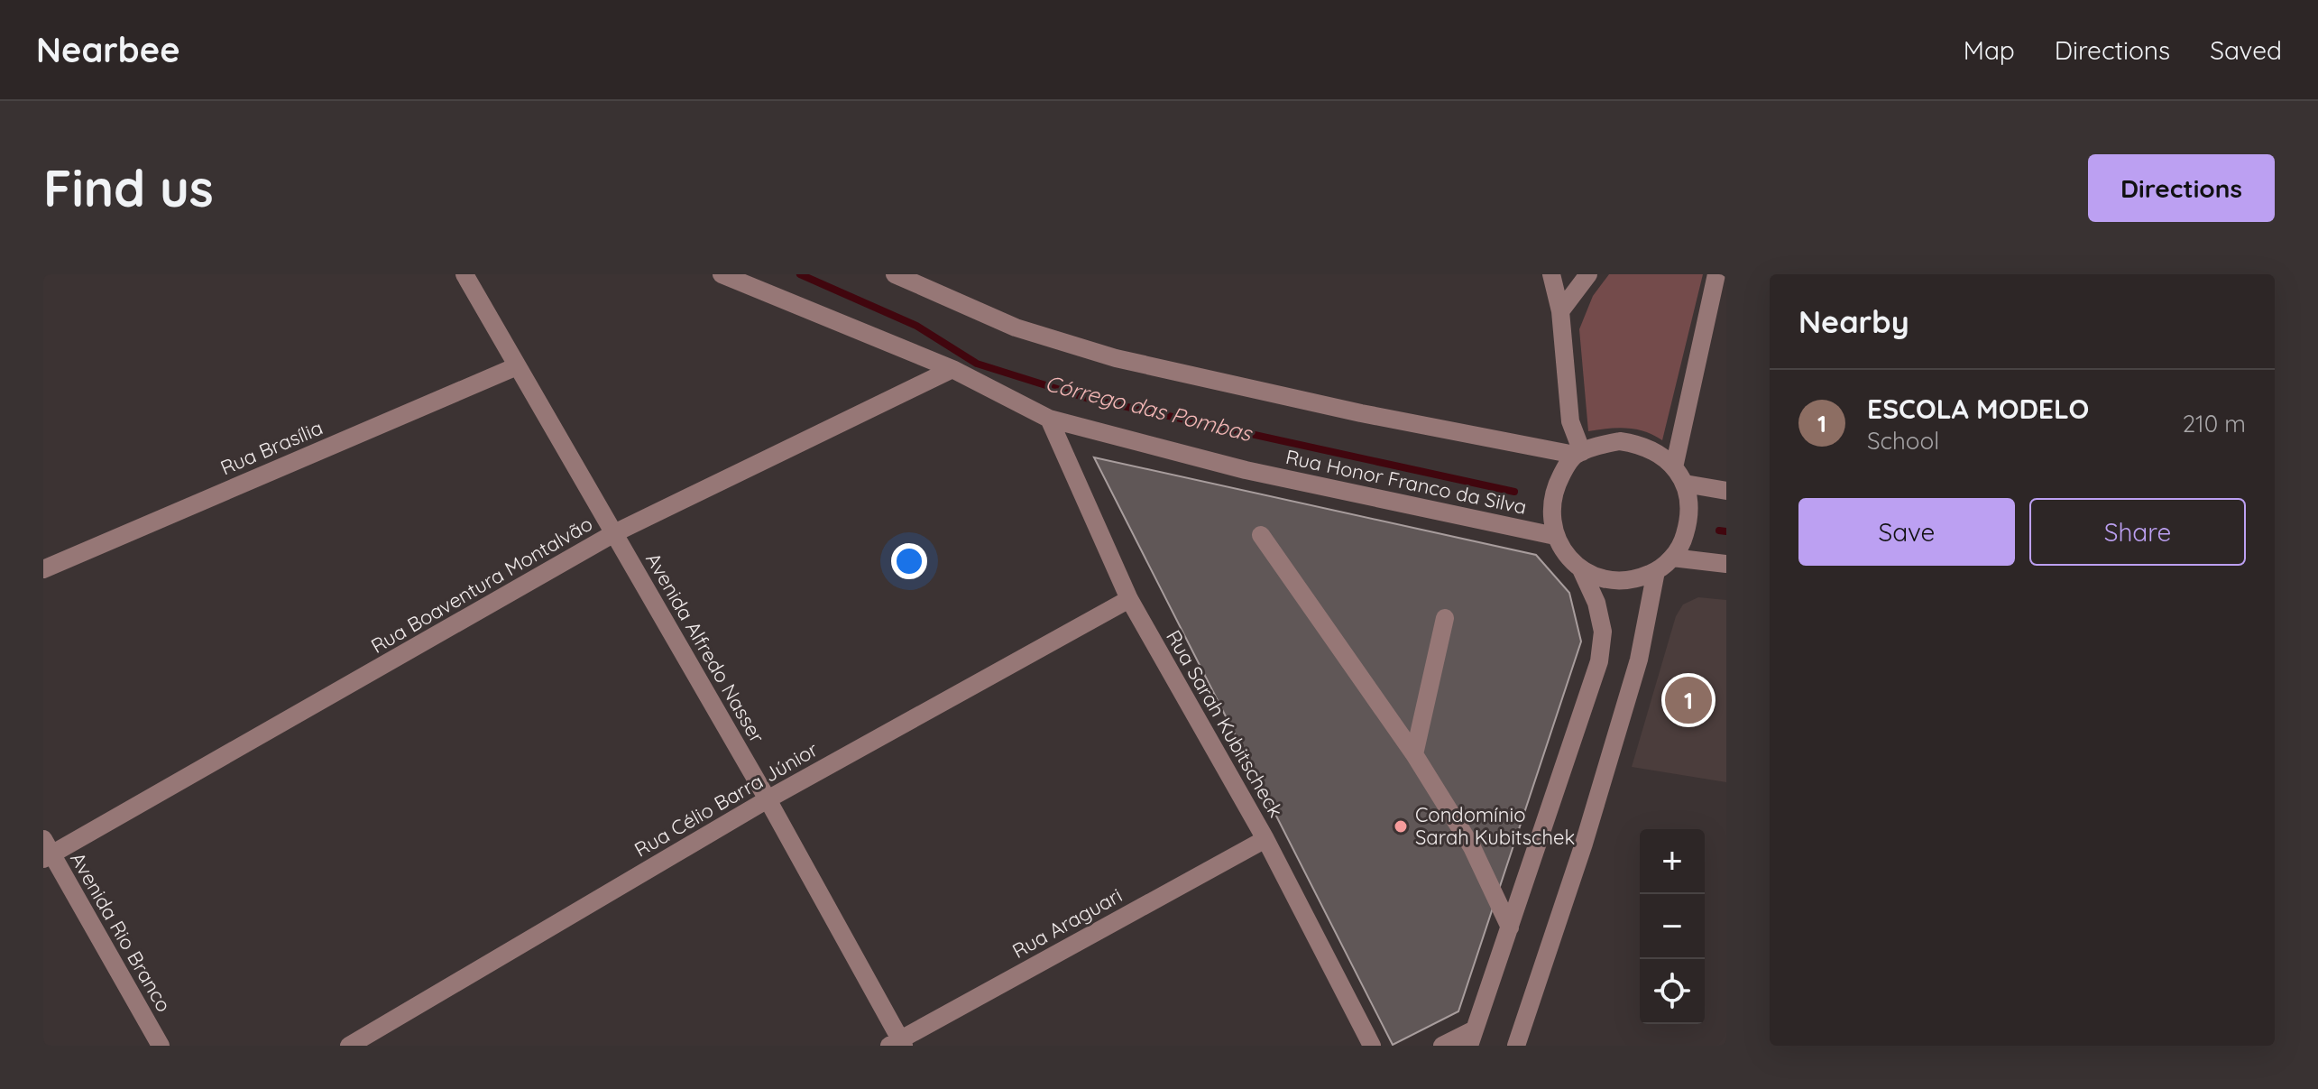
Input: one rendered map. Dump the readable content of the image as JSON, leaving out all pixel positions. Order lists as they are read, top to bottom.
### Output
{
  "streets": {
    "street": [
      "Rua Brasília",
      "Rua Honor Franco da Silva",
      "Rua Boaventura Montalvão",
      "Avenida Alfredo Nasser",
      "Rua Sarah Kubitscheck",
      "Rua Célio Barra Júnior",
      "Rua Araguari",
      "Avenida Rio Branco"
    ]
  },
  "crossings": [
    ["Rua Brasília", "Avenida Alfredo Nasser"],
    ["Rua Honor Franco da Silva", "Rua Boaventura Montalvão"],
    ["Rua Honor Franco da Silva", "Rua Sarah Kubitscheck"],
    ["Rua Boaventura Montalvão", "Avenida Alfredo Nasser"],
    ["Rua Boaventura Montalvão", "Avenida Rio Branco"],
    ["Avenida Alfredo Nasser", "Rua Célio Barra Júnior"],
    ["Avenida Alfredo Nasser", "Rua Araguari"],
    ["Rua Sarah Kubitscheck", "Rua Célio Barra Júnior"],
    ["Rua Sarah Kubitscheck", "Rua Araguari"]
  ],
  "water": ["Córrego das Pombas"],
  "places": ["Condomínio Sarah Kubitschek"],
  "page": {
    "header": "Nearbee",
    "nav": ["Map", "Directions", "Saved"],
    "buttons": [
      "Directions",
      ["Save", "Share"]
    ],
    "title": "Find us",
    "heading": "Nearby",
    "list": [
      {
        "mark": "1",
        "name": "ESCOLA MODELO",
        "note": "School",
        "value": "210 m"
      }
    ],
    "pins": "1",
    "map_buttons": ["+", "−"]
  }
}
